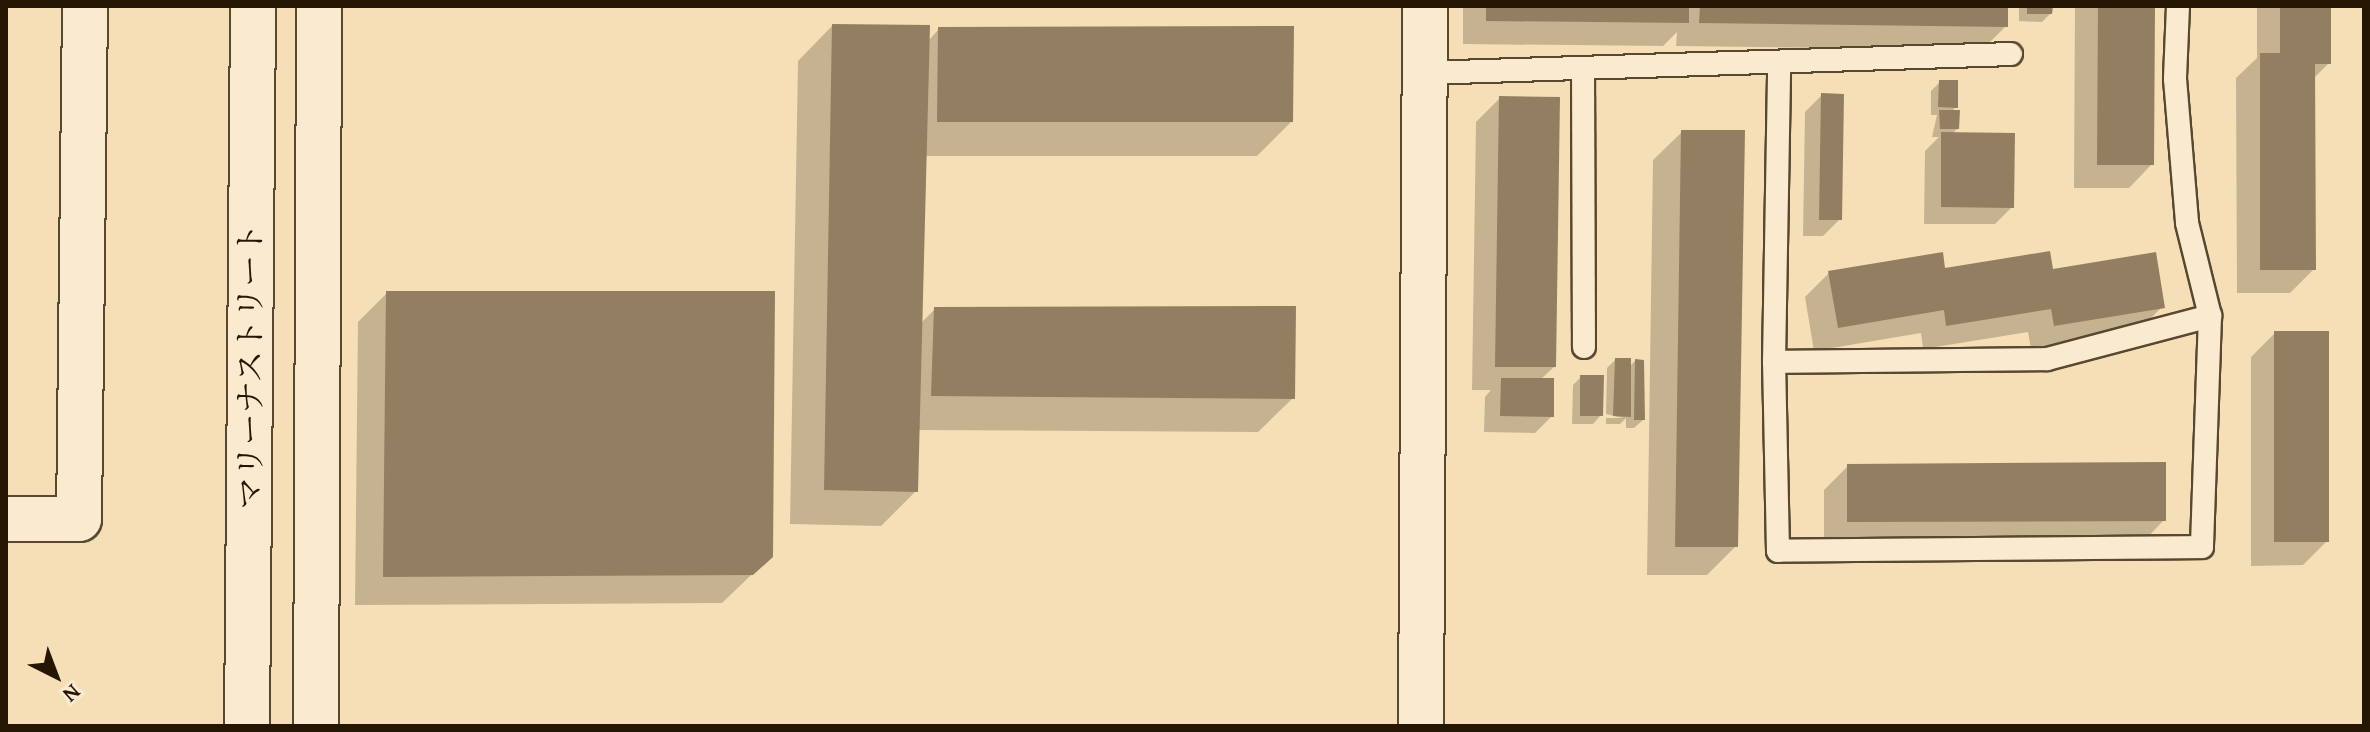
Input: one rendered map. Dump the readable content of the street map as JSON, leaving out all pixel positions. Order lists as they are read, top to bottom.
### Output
{
  "streets": {
    "street": ["マリーナストリート"]
  },
  "north": "bottom right"
}
